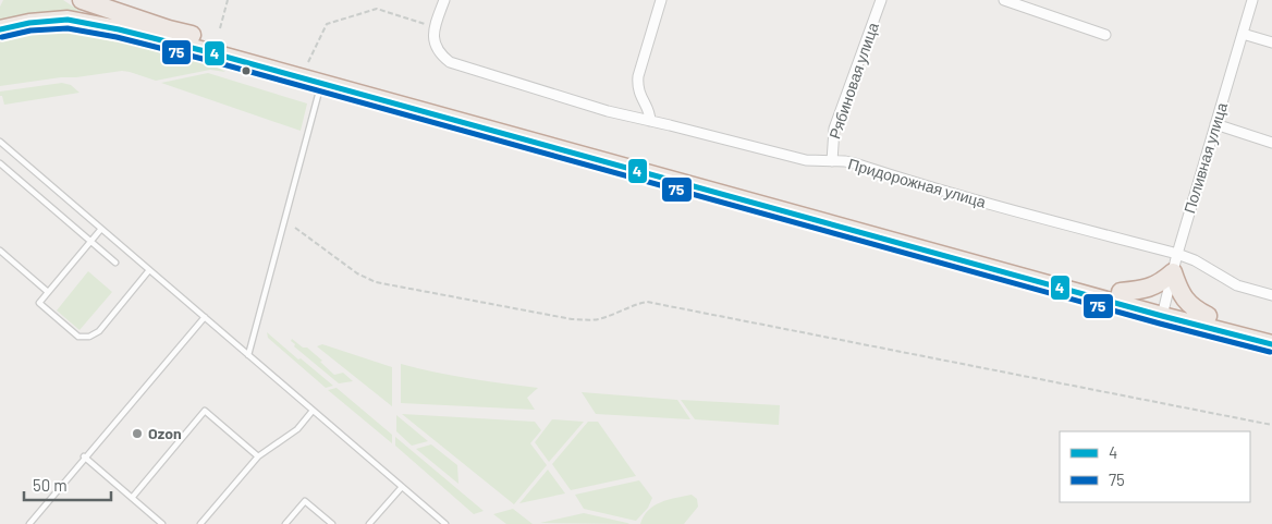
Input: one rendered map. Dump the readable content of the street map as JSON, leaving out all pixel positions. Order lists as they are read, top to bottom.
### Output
{
  "streets": {
    "street": ["Рябиновая улица", "Поливная улица", "Придорожная улица"]
  },
  "crossings": [
    ["Рябиновая улица", "Придорожная улица"],
    ["Поливная улица", "Придорожная улица"]
  ],
  "places": ["Ozon"],
  "lines": ["transit line 4", "transit line 75"],
  "legend": ["4", "75"],
  "scale_bar": "50 m"
}
